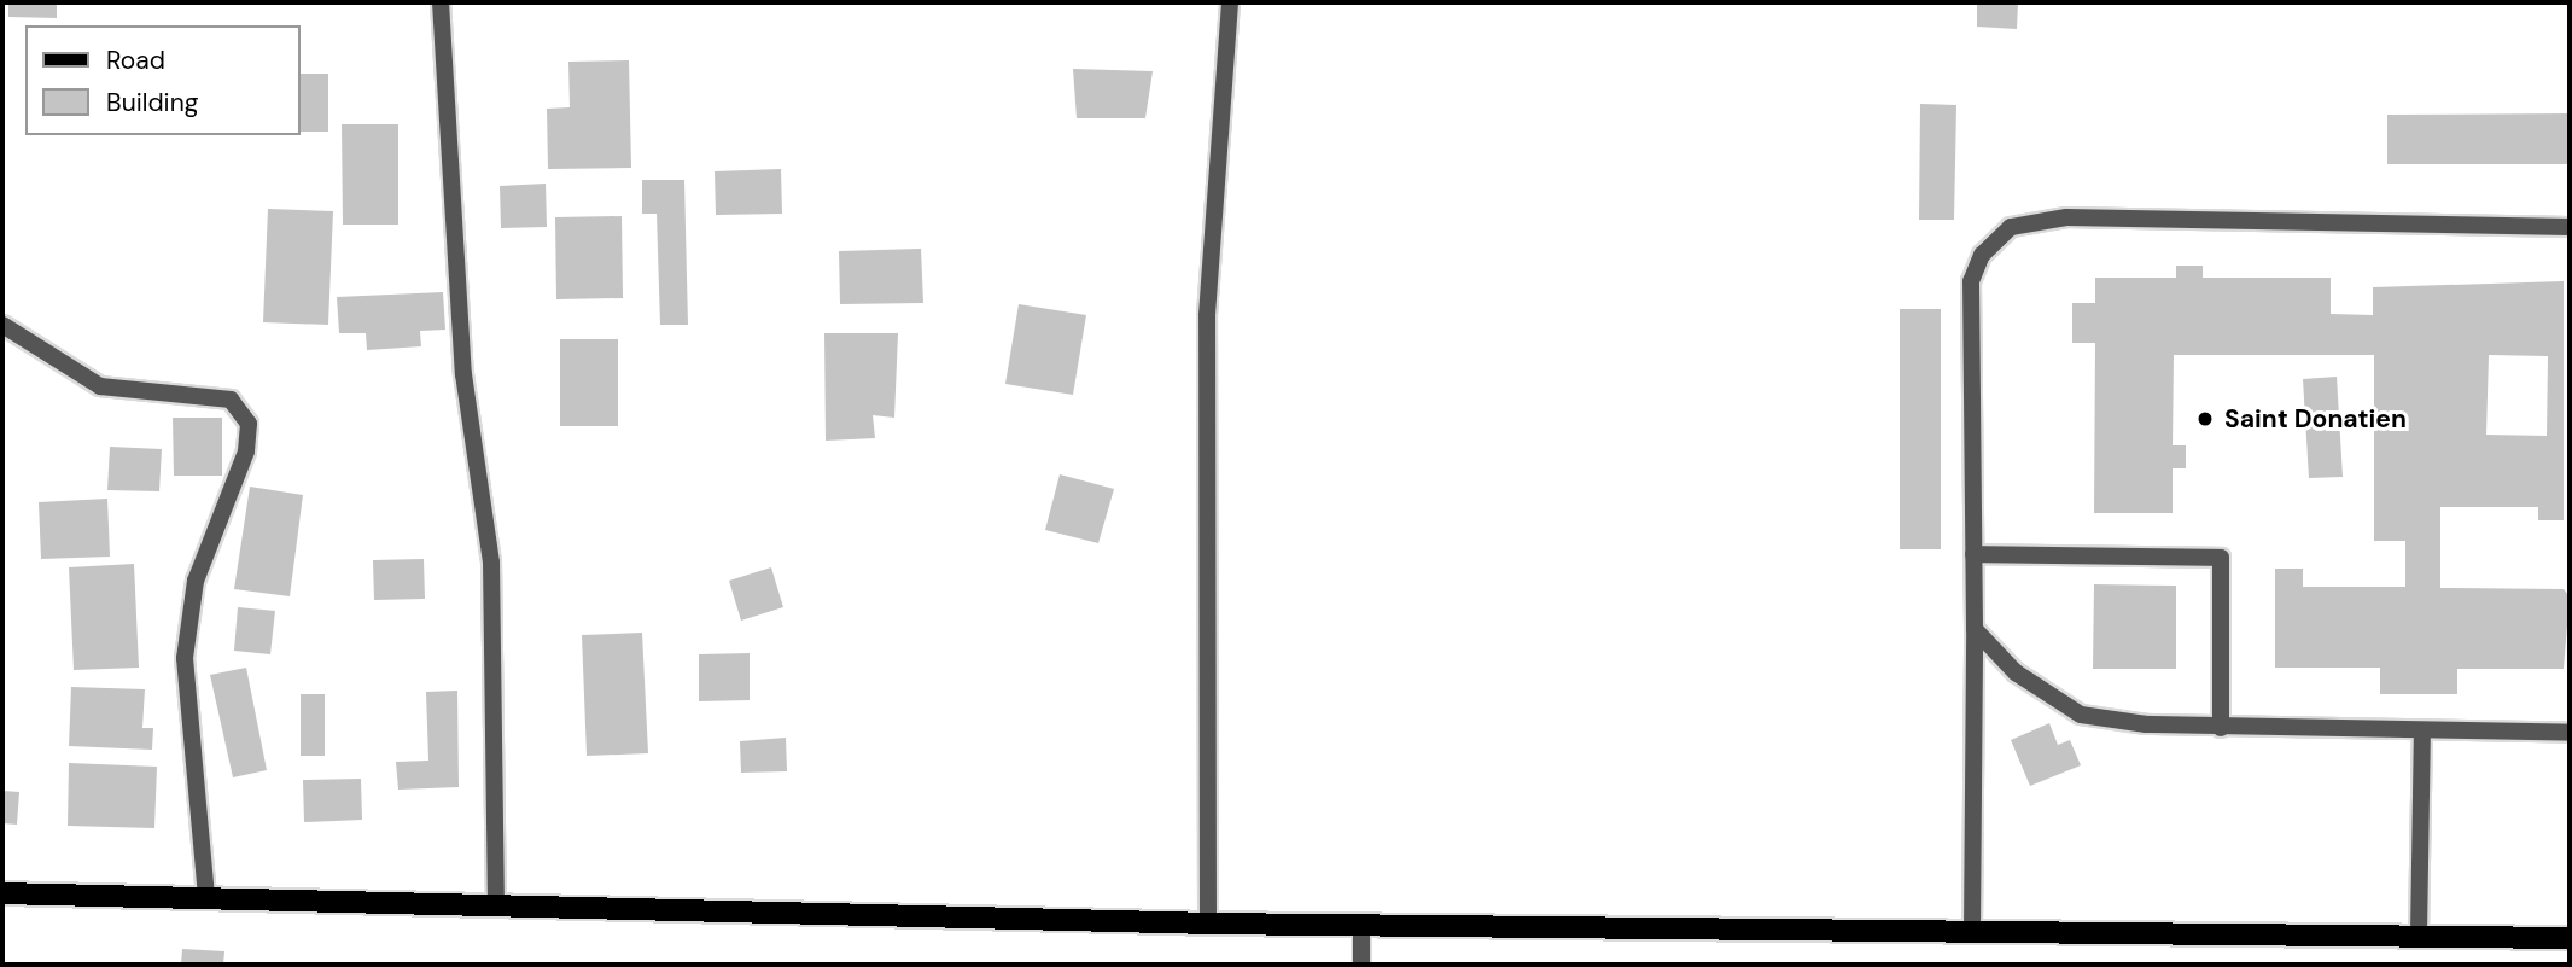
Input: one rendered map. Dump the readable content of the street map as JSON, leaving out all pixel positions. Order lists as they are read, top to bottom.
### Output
{
  "places": ["Saint Donatien"],
  "legend": ["Road", "Building"]
}
